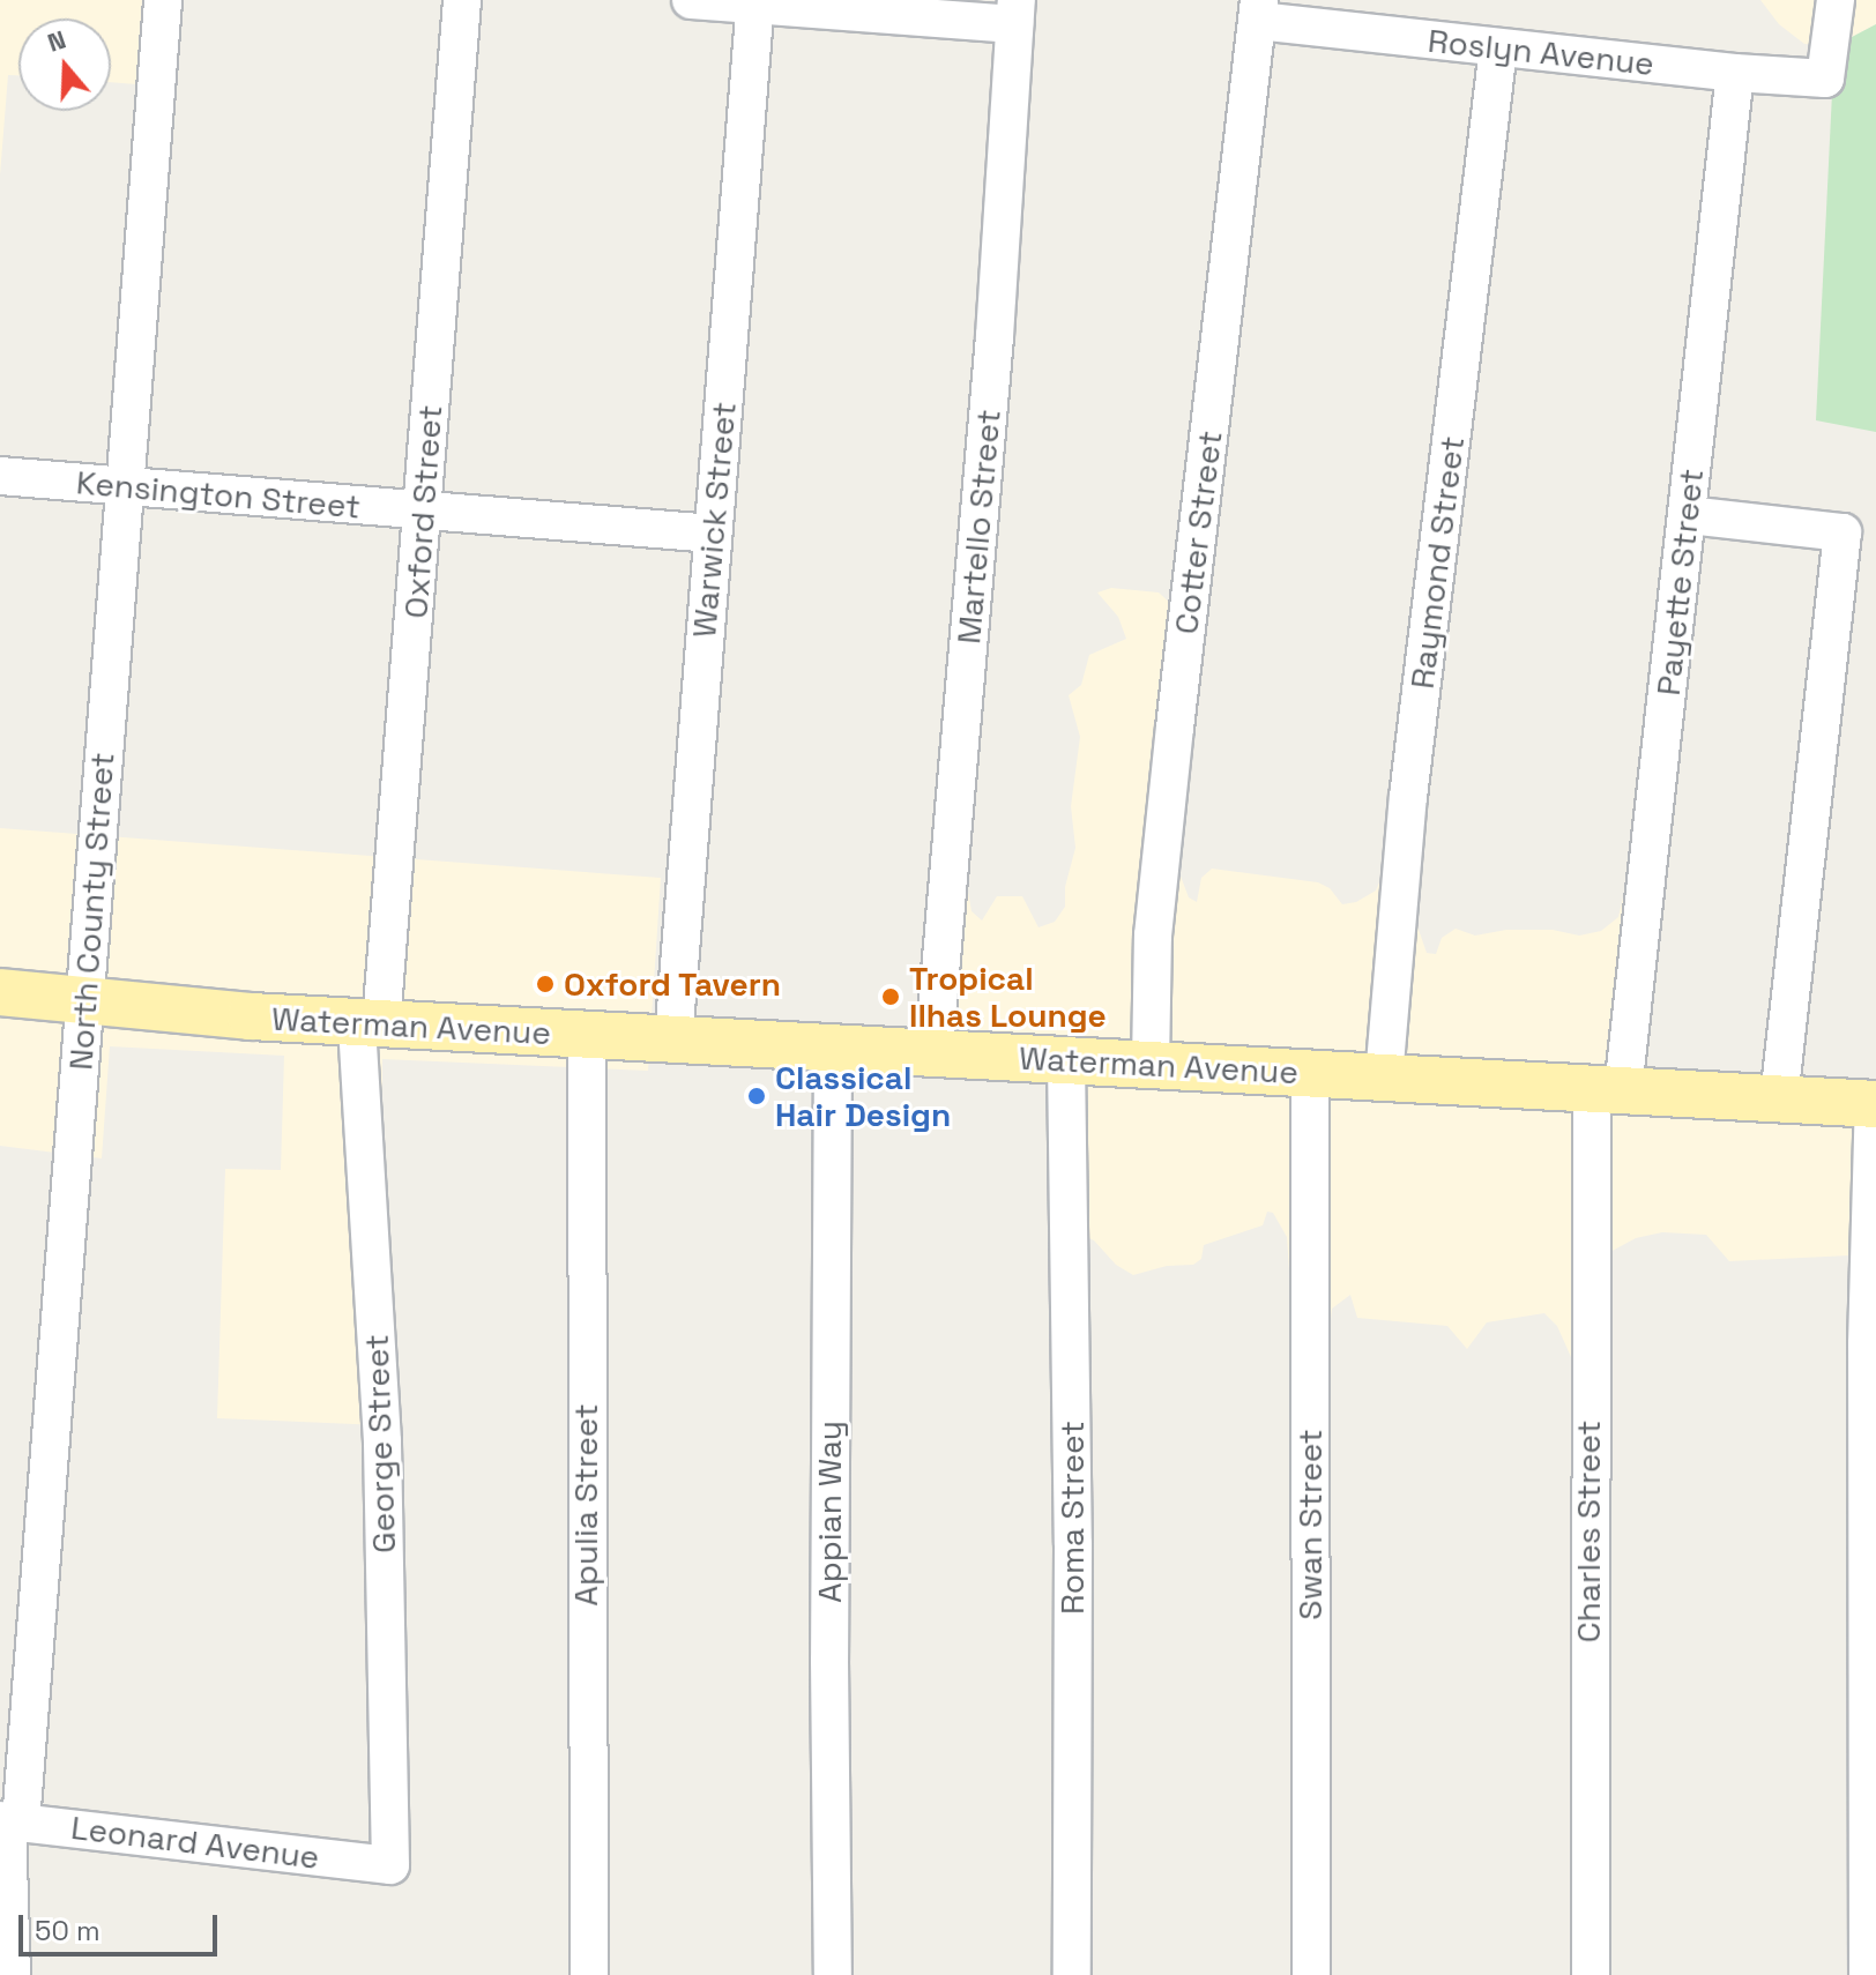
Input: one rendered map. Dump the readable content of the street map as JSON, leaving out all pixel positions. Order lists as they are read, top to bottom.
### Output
{
  "streets": {
    "main road": ["Waterman Avenue"],
    "street": [
      "Roslyn Avenue",
      "Kensington Street",
      "Oxford Street",
      "Warwick Street",
      "Martello Street",
      "Cotter Street",
      "Raymond Street",
      "Payette Street",
      "North County Street",
      "George Street",
      "Apulia Street",
      "Appian Way",
      "Roma Street",
      "Swan Street",
      "Charles Street",
      "Leonard Avenue"
    ]
  },
  "crossings": [
    ["Roslyn Avenue", "Cotter Street"],
    ["Roslyn Avenue", "Raymond Street"],
    ["Roslyn Avenue", "Payette Street"],
    ["Kensington Street", "Oxford Street"],
    ["Kensington Street", "Warwick Street"],
    ["Kensington Street", "North County Street"],
    ["Oxford Street", "Waterman Avenue"],
    ["Oxford Street", "George Street"],
    ["Warwick Street", "Waterman Avenue"],
    ["Martello Street", "Waterman Avenue"],
    ["Cotter Street", "Waterman Avenue"],
    ["Raymond Street", "Waterman Avenue"],
    ["Payette Street", "Waterman Avenue"],
    ["Payette Street", "Charles Street"],
    ["North County Street", "Waterman Avenue"],
    ["North County Street", "Leonard Avenue"],
    ["Waterman Avenue", "George Street"],
    ["Waterman Avenue", "Apulia Street"],
    ["Waterman Avenue", "Appian Way"],
    ["Waterman Avenue", "Roma Street"],
    ["Waterman Avenue", "Swan Street"],
    ["Waterman Avenue", "Charles Street"],
    ["George Street", "Leonard Avenue"]
  ],
  "places": ["Oxford Tavern", "Tropical Ilhas Lounge", "Classical Hair Design"],
  "scale_bar": "50 m",
  "north": "top"
}
